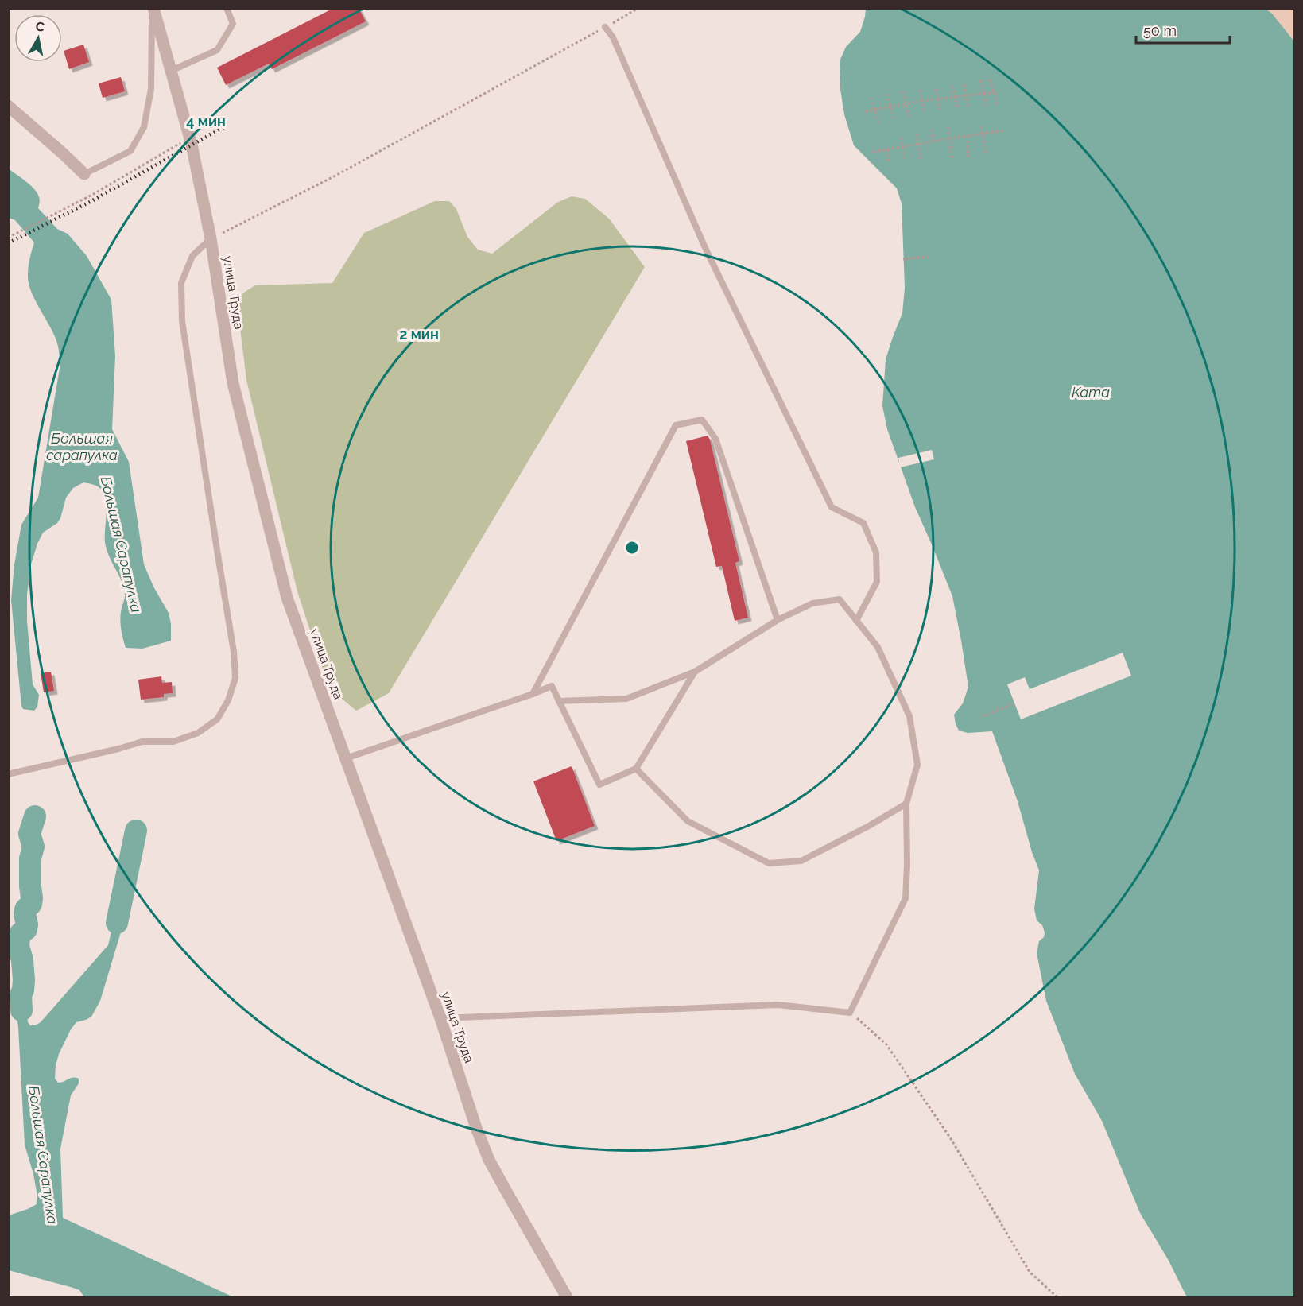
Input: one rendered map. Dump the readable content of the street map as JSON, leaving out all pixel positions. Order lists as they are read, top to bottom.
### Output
{
  "streets": {
    "street": ["улица Труда"]
  },
  "water": ["Kama", "Большая сарапулка", "Большая Сарапулка"],
  "scale_bar": "50 m",
  "north": "top",
  "rings": ["4 мин", "2 мин"]
}
